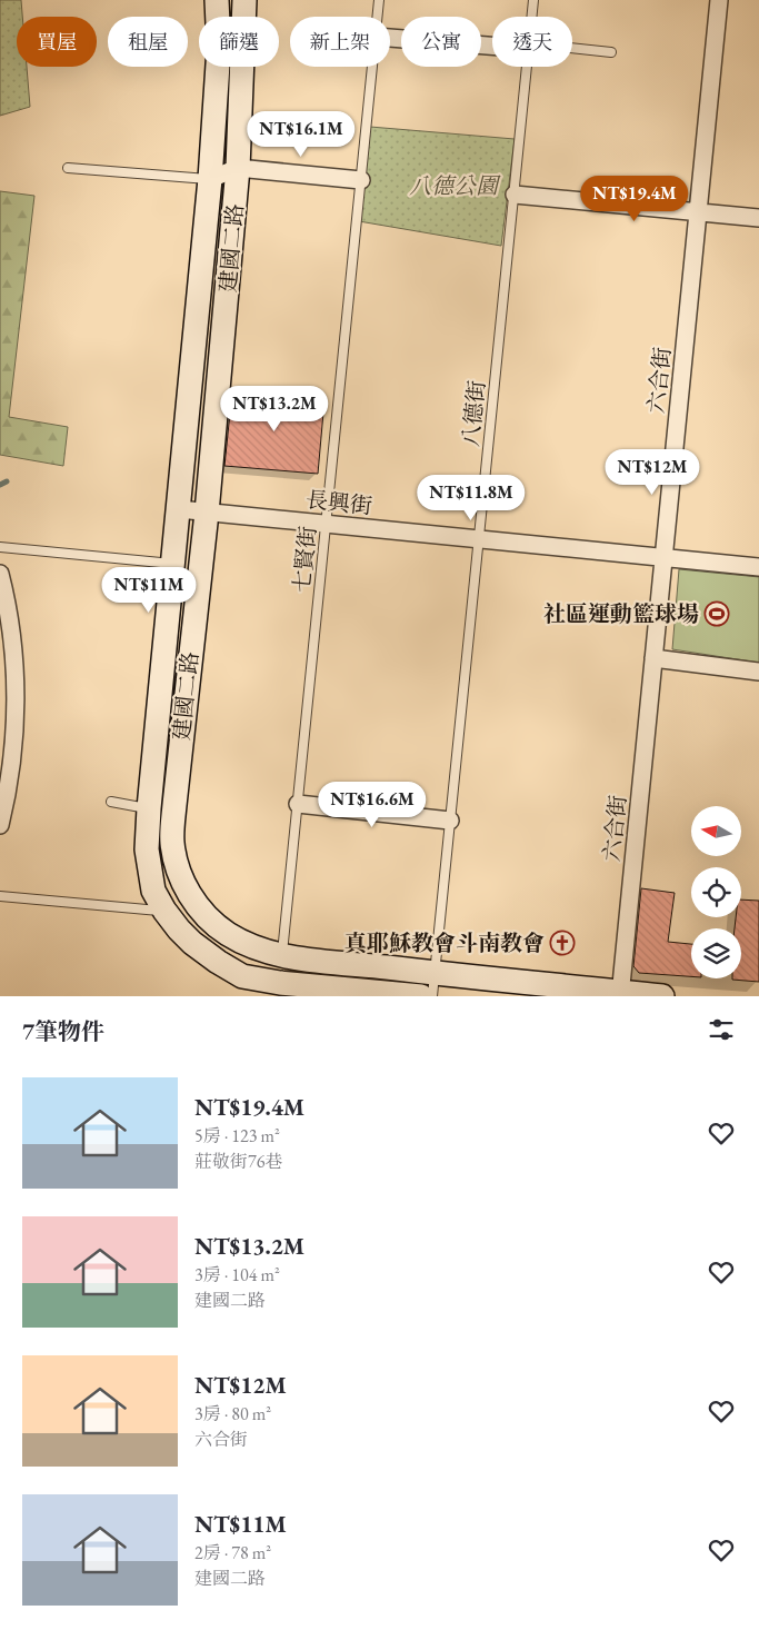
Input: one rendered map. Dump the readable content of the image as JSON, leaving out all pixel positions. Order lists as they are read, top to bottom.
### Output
{
  "streets": {
    "street": ["建國二路", "六合街", "長興街"],
    "lane": ["八德街", "七賢街"]
  },
  "crossings": [
    ["建國二路", "六合街"],
    ["建國二路", "八德街"],
    ["建國二路", "長興街"],
    ["建國二路", "七賢街"],
    ["六合街", "長興街"],
    ["八德街", "長興街"],
    ["長興街", "七賢街"]
  ],
  "parks": ["八德公園"],
  "places": {
    "sports": ["社區運動籃球場"],
    "church": ["真耶穌教會斗南教會"]
  },
  "north": "left",
  "page": {
    "chip": [
      "買屋",
      "租屋",
      "篩選",
      "新上架",
      "公寓",
      "透天"
    ],
    "price": [
      "NT$16.1M",
      "NT$19.4M",
      "NT$13.2M",
      "NT$12M",
      "NT$11.8M",
      "NT$11M",
      "NT$16.6M"
    ],
    "heading": "7筆物件",
    "list": [
      {
        "name": "NT$19.4M",
        "note": "5房 · 123 m² · 莊敬街76巷"
      },
      {
        "name": "NT$13.2M",
        "note": "3房 · 104 m² · 建國二路"
      },
      {
        "name": "NT$12M",
        "note": "3房 · 80 m² · 六合街"
      },
      {
        "name": "NT$11M",
        "note": "2房 · 78 m² · 建國二路"
      }
    ]
  }
}
